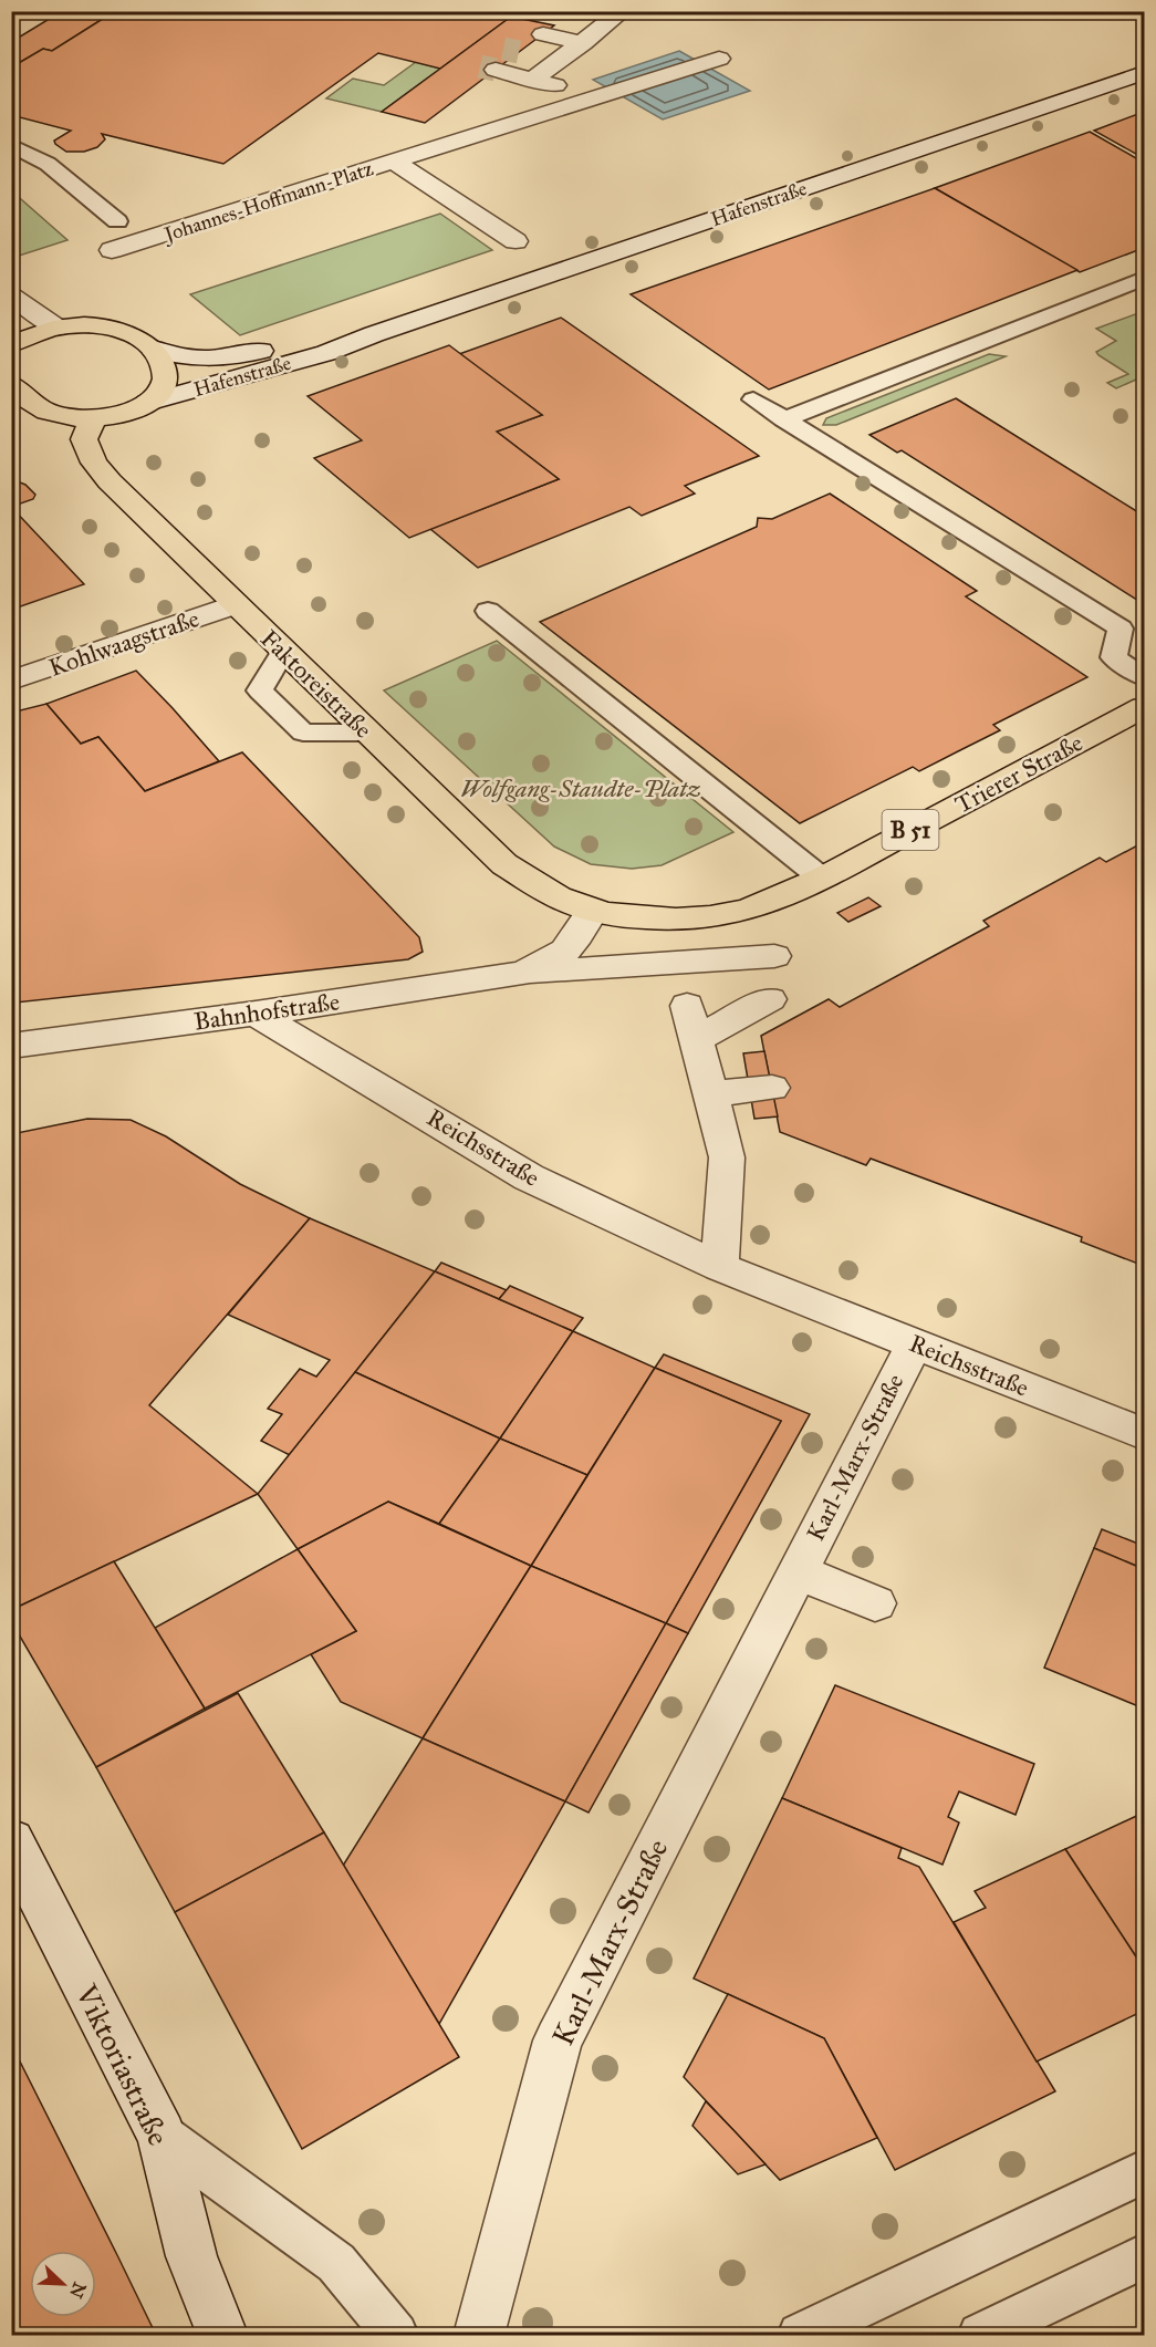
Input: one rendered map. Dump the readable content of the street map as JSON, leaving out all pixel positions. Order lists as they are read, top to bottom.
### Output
{
  "streets": {
    "main road": ["Faktoreistraße", "Trierer Straße", "B 51"],
    "street": [
      "Johannes-Hoffmann-Platz",
      "Hafenstraße",
      "Kohlwaagstraße",
      "Bahnhofstraße",
      "Reichsstraße",
      "Karl-Marx-Straße",
      "Viktoriastraße"
    ]
  },
  "crossings": [
    ["Kohlwaagstraße", "Faktoreistraße"],
    ["Faktoreistraße", "Trierer Straße"],
    ["Faktoreistraße", "Bahnhofstraße"],
    ["Trierer Straße", "Bahnhofstraße"],
    ["Bahnhofstraße", "Reichsstraße"],
    ["Reichsstraße", "Karl-Marx-Straße"]
  ],
  "parks": ["Wolfgang-Staudte-Platz"],
  "north": "bottom right"
}
